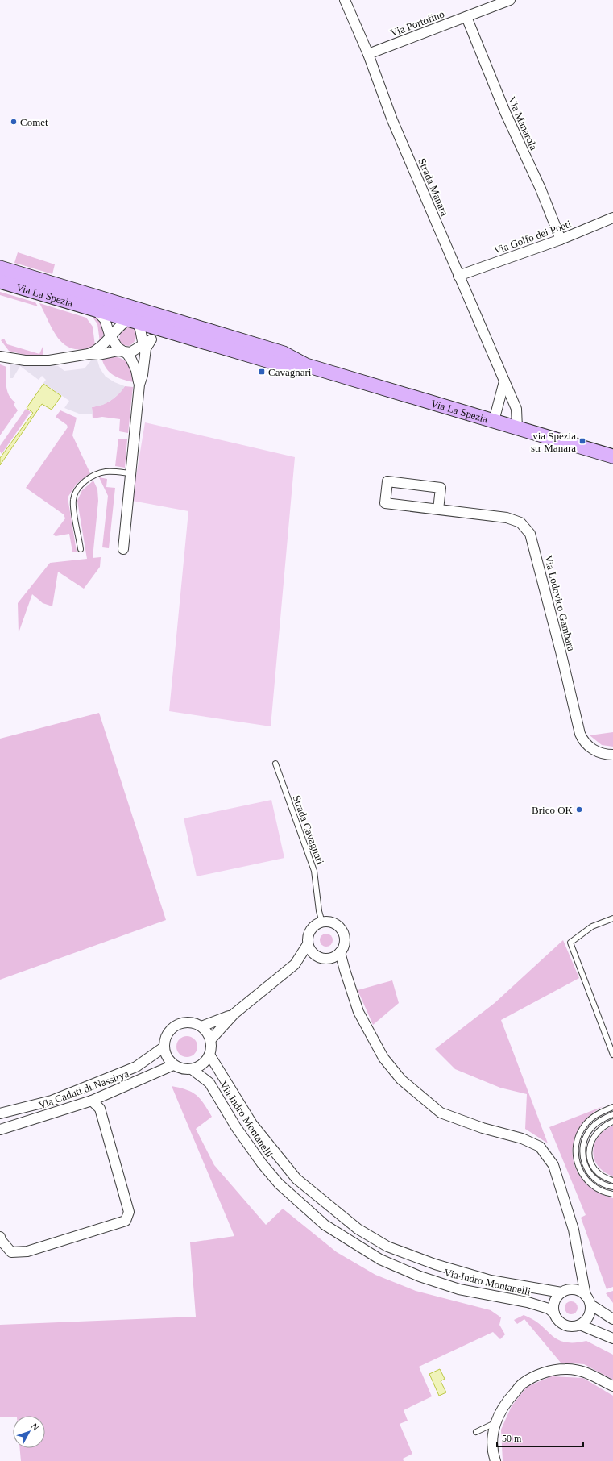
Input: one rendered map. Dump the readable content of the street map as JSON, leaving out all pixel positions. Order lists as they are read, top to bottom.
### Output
{
  "streets": {
    "main road": ["Via La Spezia"],
    "street": [
      "Via Portofino",
      "Via Manarola",
      "Strada Manara",
      "Via Golfo dei Poeti",
      "Via Lodovico Gambara",
      "Via Caduti di Nassirya",
      "Via Indro Montanelli"
    ],
    "lane": ["Strada Cavagnari"]
  },
  "crossings": [
    ["Via Portofino", "Via Manarola"],
    ["Via Portofino", "Strada Manara"],
    ["Via Manarola", "Via Golfo dei Poeti"],
    ["Strada Manara", "Via Golfo dei Poeti"],
    ["Strada Manara", "Via La Spezia"],
    ["Via Caduti di Nassirya", "Via Indro Montanelli"]
  ],
  "places": {
    "other": ["Comet", "Brico OK"],
    "transit": ["Cavagnari", "via Spezia str Manara"]
  },
  "scale_bar": "50 m",
  "north": "top right"
}
